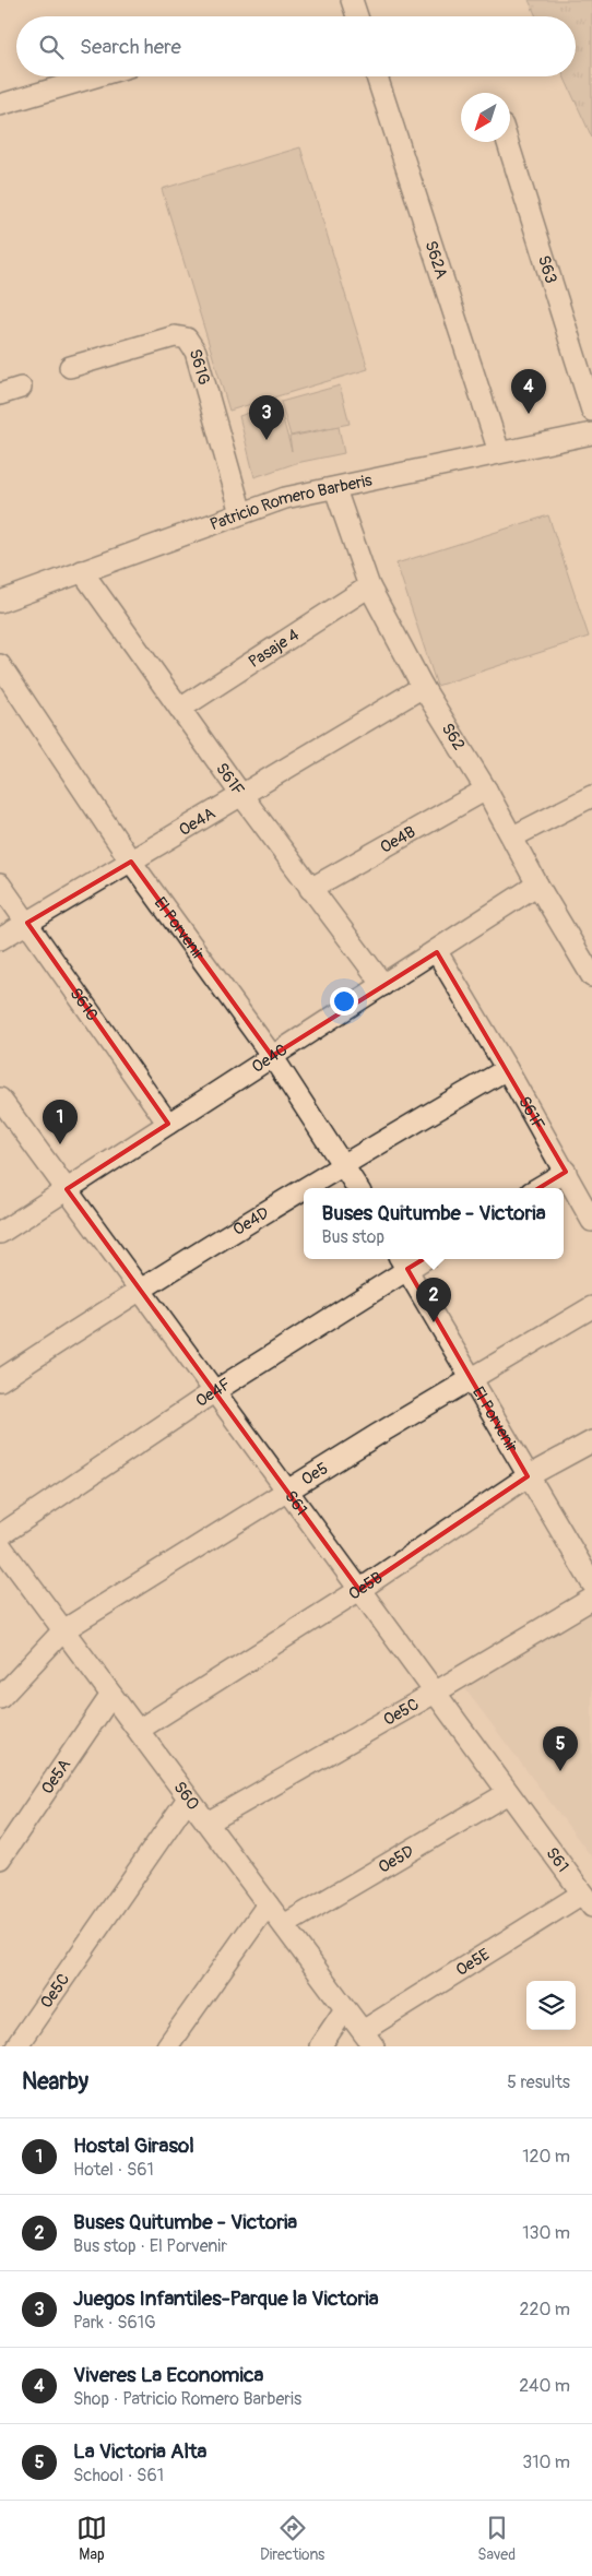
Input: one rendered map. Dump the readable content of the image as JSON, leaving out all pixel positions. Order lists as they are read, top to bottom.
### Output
{
  "streets": {
    "street": [
      "S62A",
      "S63",
      "S61G",
      "Patricio Romero Barberis",
      "Pasaje 4",
      "S62",
      "S61F",
      "Oe4A",
      "Oe4B",
      "El Porvenir",
      "S61C",
      "Oe4C",
      "Oe4D",
      "Oe4F",
      "Oe5",
      "S61",
      "Oe5B",
      "Oe5C",
      "Oe5A",
      "S60",
      "Oe5D",
      "Oe5E"
    ]
  },
  "crossings": [
    ["S62A", "Patricio Romero Barberis"],
    ["S61G", "Patricio Romero Barberis"],
    ["Patricio Romero Barberis", "S62"],
    ["Patricio Romero Barberis", "S61F"],
    ["Pasaje 4", "S62"],
    ["Pasaje 4", "S61F"],
    ["S62", "Oe4A"],
    ["S62", "Oe4B"],
    ["S62", "Oe4C"],
    ["S61F", "Oe4A"],
    ["S61F", "Oe4B"],
    ["S61F", "Oe4C"],
    ["S61F", "Oe4D"],
    ["Oe4A", "El Porvenir"],
    ["Oe4A", "S61C"],
    ["El Porvenir", "Oe4C"],
    ["El Porvenir", "Oe4D"],
    ["El Porvenir", "Oe4F"],
    ["El Porvenir", "Oe5"],
    ["El Porvenir", "Oe5B"],
    ["S61C", "Oe4C"],
    ["Oe4C", "S61"],
    ["Oe4D", "S61"],
    ["Oe4F", "S61"],
    ["Oe5", "S61"],
    ["Oe5", "S60"],
    ["S61", "Oe5B"],
    ["S61", "Oe5C"],
    ["S61", "Oe5D"],
    ["S61", "Oe5E"],
    ["Oe5B", "S60"],
    ["Oe5C", "S60"],
    ["Oe5A", "S60"],
    ["S60", "Oe5D"],
    ["S60", "Oe5E"]
  ],
  "north": "bottom left",
  "page": {
    "search": "Search here",
    "pins": [
      "4",
      "3",
      "1",
      "2",
      "5"
    ],
    "popup": ["Buses Quitumbe - Victoria", "Bus stop"],
    "heading": ["Nearby", "5 results"],
    "list": [
      {
        "mark": "1",
        "name": "Hostal Girasol",
        "note": "Hotel · S61",
        "value": "120 m"
      },
      {
        "mark": "2",
        "name": "Buses Quitumbe - Victoria",
        "note": "Bus stop · El Porvenir",
        "value": "130 m"
      },
      {
        "mark": "3",
        "name": "Juegos Infantiles-Parque la Victoria",
        "note": "Park · S61G",
        "value": "220 m"
      },
      {
        "mark": "4",
        "name": "Viveres La Economica",
        "note": "Shop · Patricio Romero Barberis",
        "value": "240 m"
      },
      {
        "mark": "5",
        "name": "La Victoria Alta",
        "note": "School · S61",
        "value": "310 m"
      }
    ],
    "nav": ["Map", "Directions", "Saved"]
  }
}
